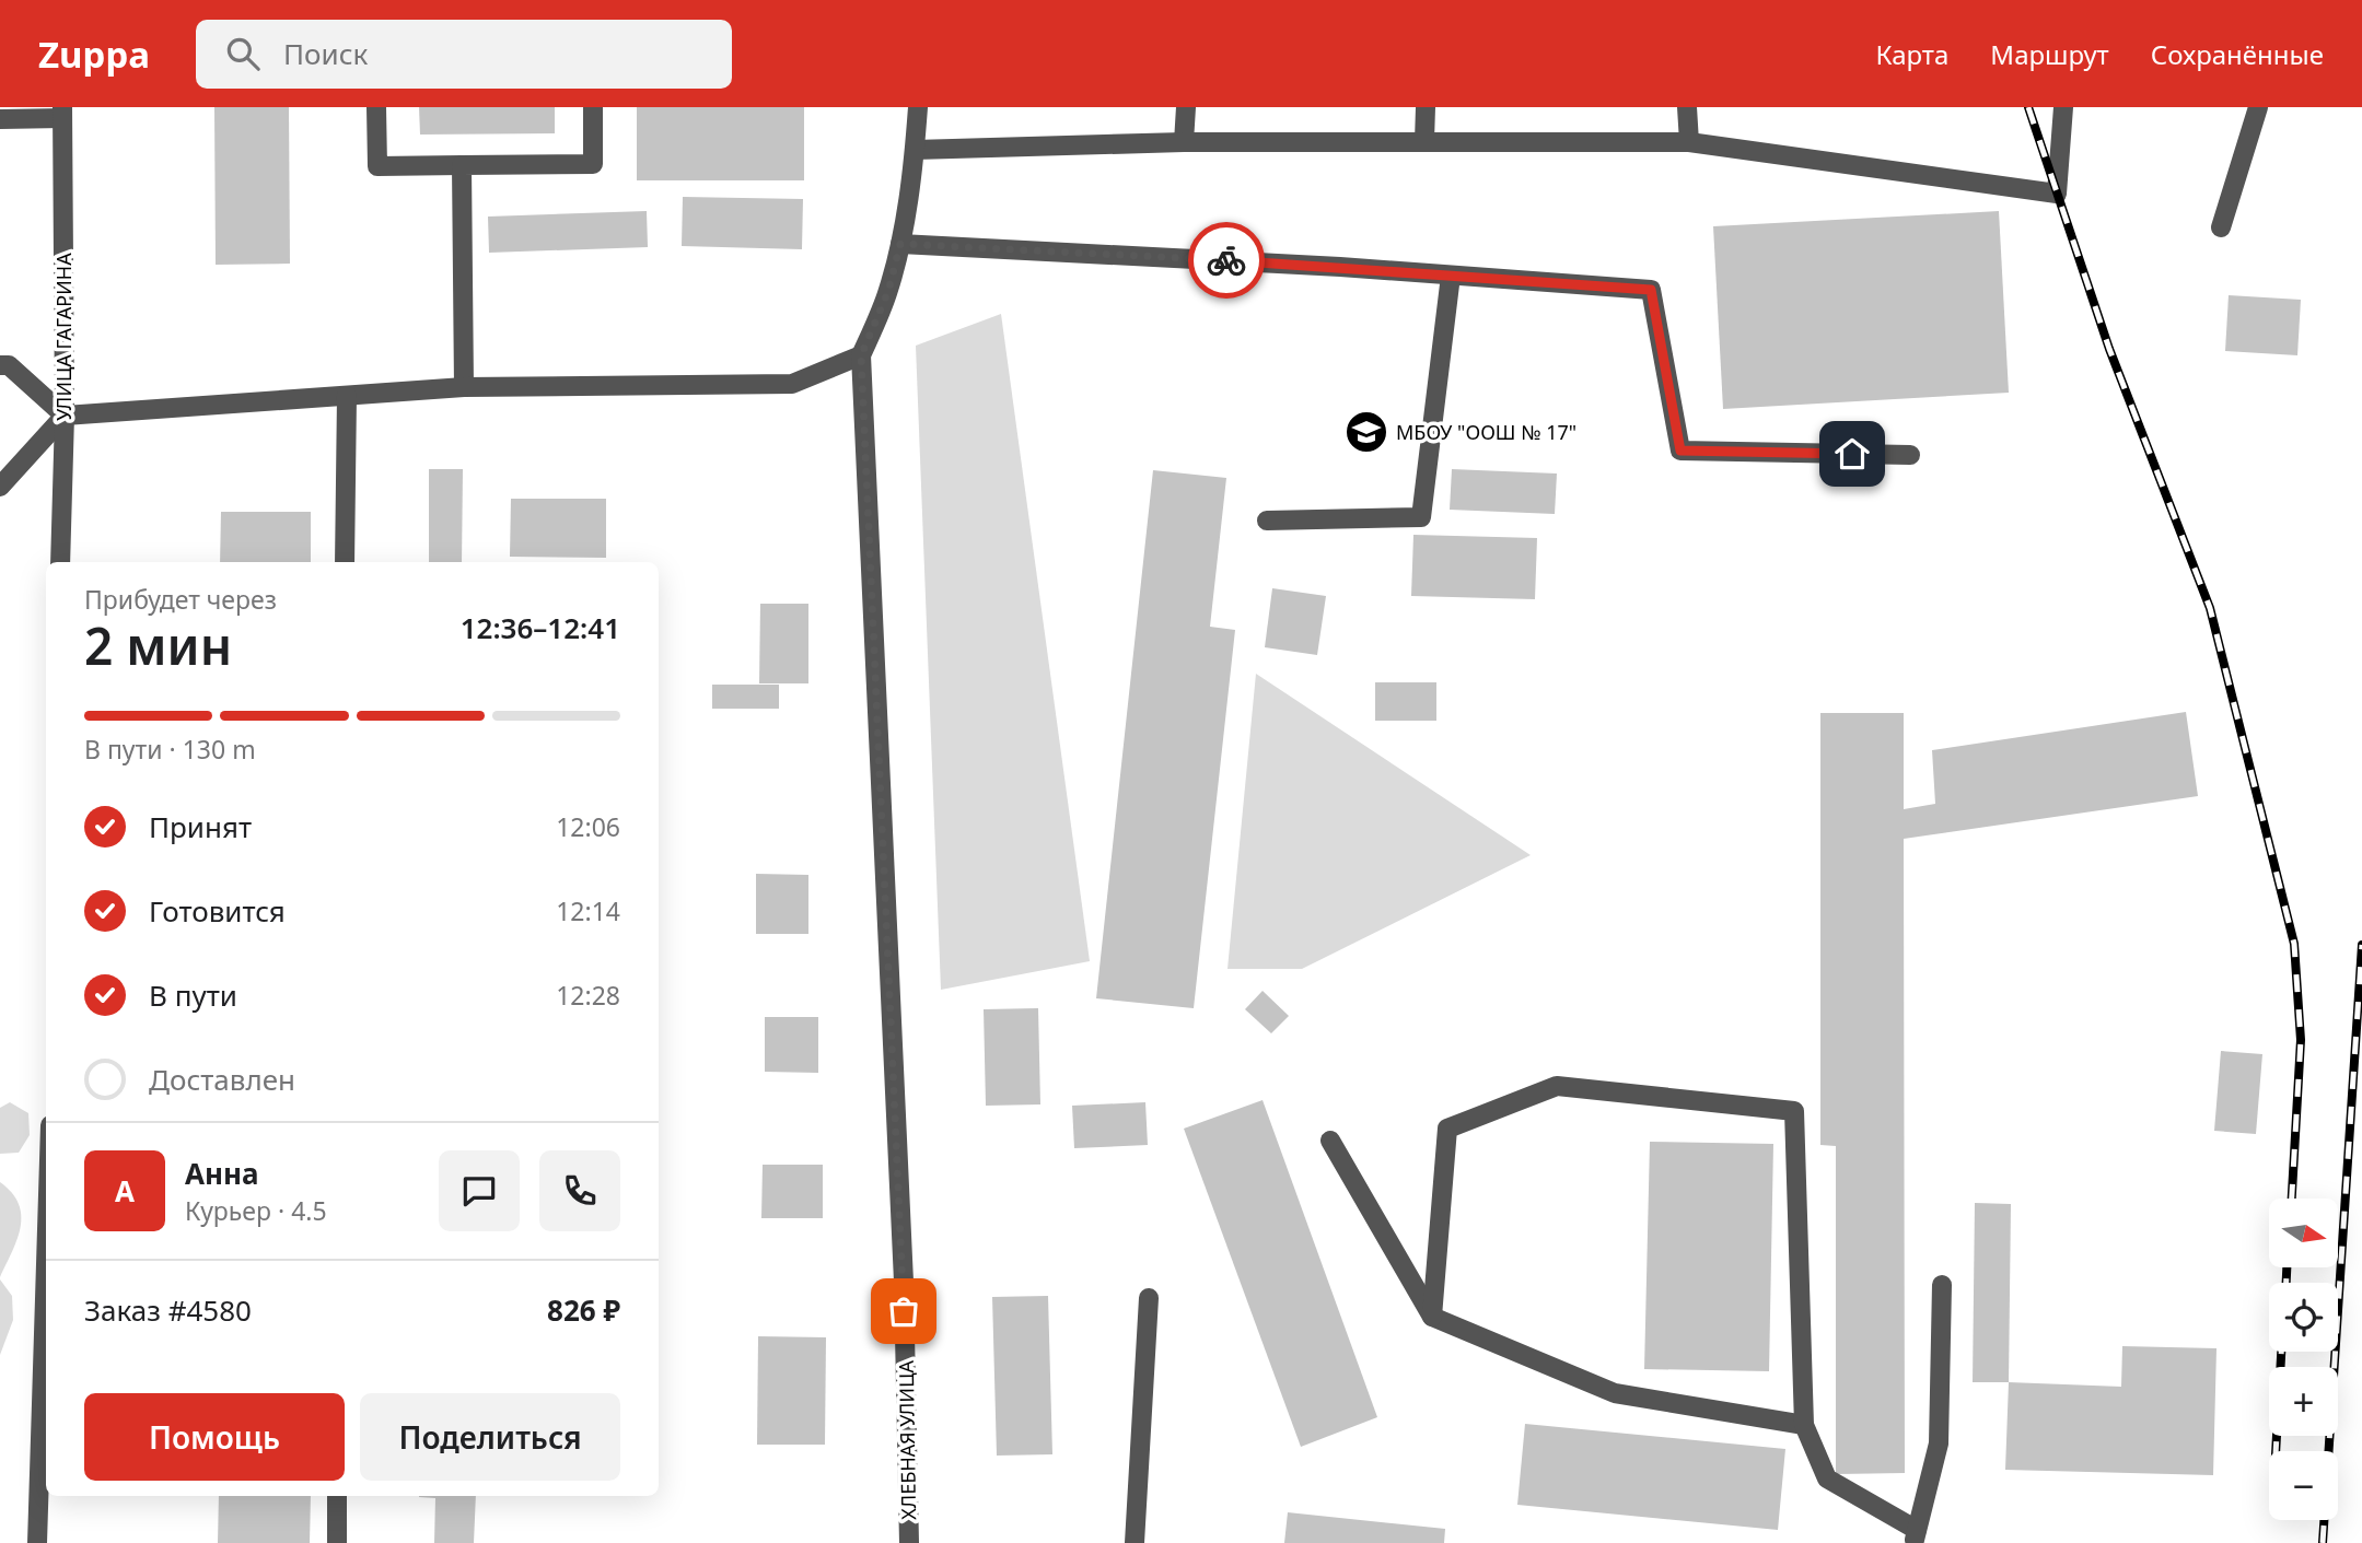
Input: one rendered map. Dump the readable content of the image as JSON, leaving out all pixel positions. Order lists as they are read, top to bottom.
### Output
{
  "streets": {
    "street": ["УЛИЦА ГАГАРИНА", "ХЛЕБНАЯ УЛИЦА"]
  },
  "places": {
    "school or university": ["МБОУ \"ООШ № 17\""]
  },
  "north": "right",
  "page": {
    "header": "Zuppa",
    "search": "Поиск",
    "nav": ["Карта", "Маршрут", "Сохранённые"],
    "heading": ["2 мин", "Прибудет через", "12:36–12:41"],
    "panel": [
      "Анна",
      "Курьер · 4.5",
      "Заказ #4580",
      "826 ₽"
    ],
    "bar": "В пути · 130 m",
    "list": [
      ["Принят", "12:06"],
      ["Готовится", "12:14"],
      ["В пути", "12:28"],
      "Доставлен"
    ],
    "round": "А",
    "map_buttons": ["+", "−"],
    "buttons": ["Помощь", "Поделиться"]
  }
}
